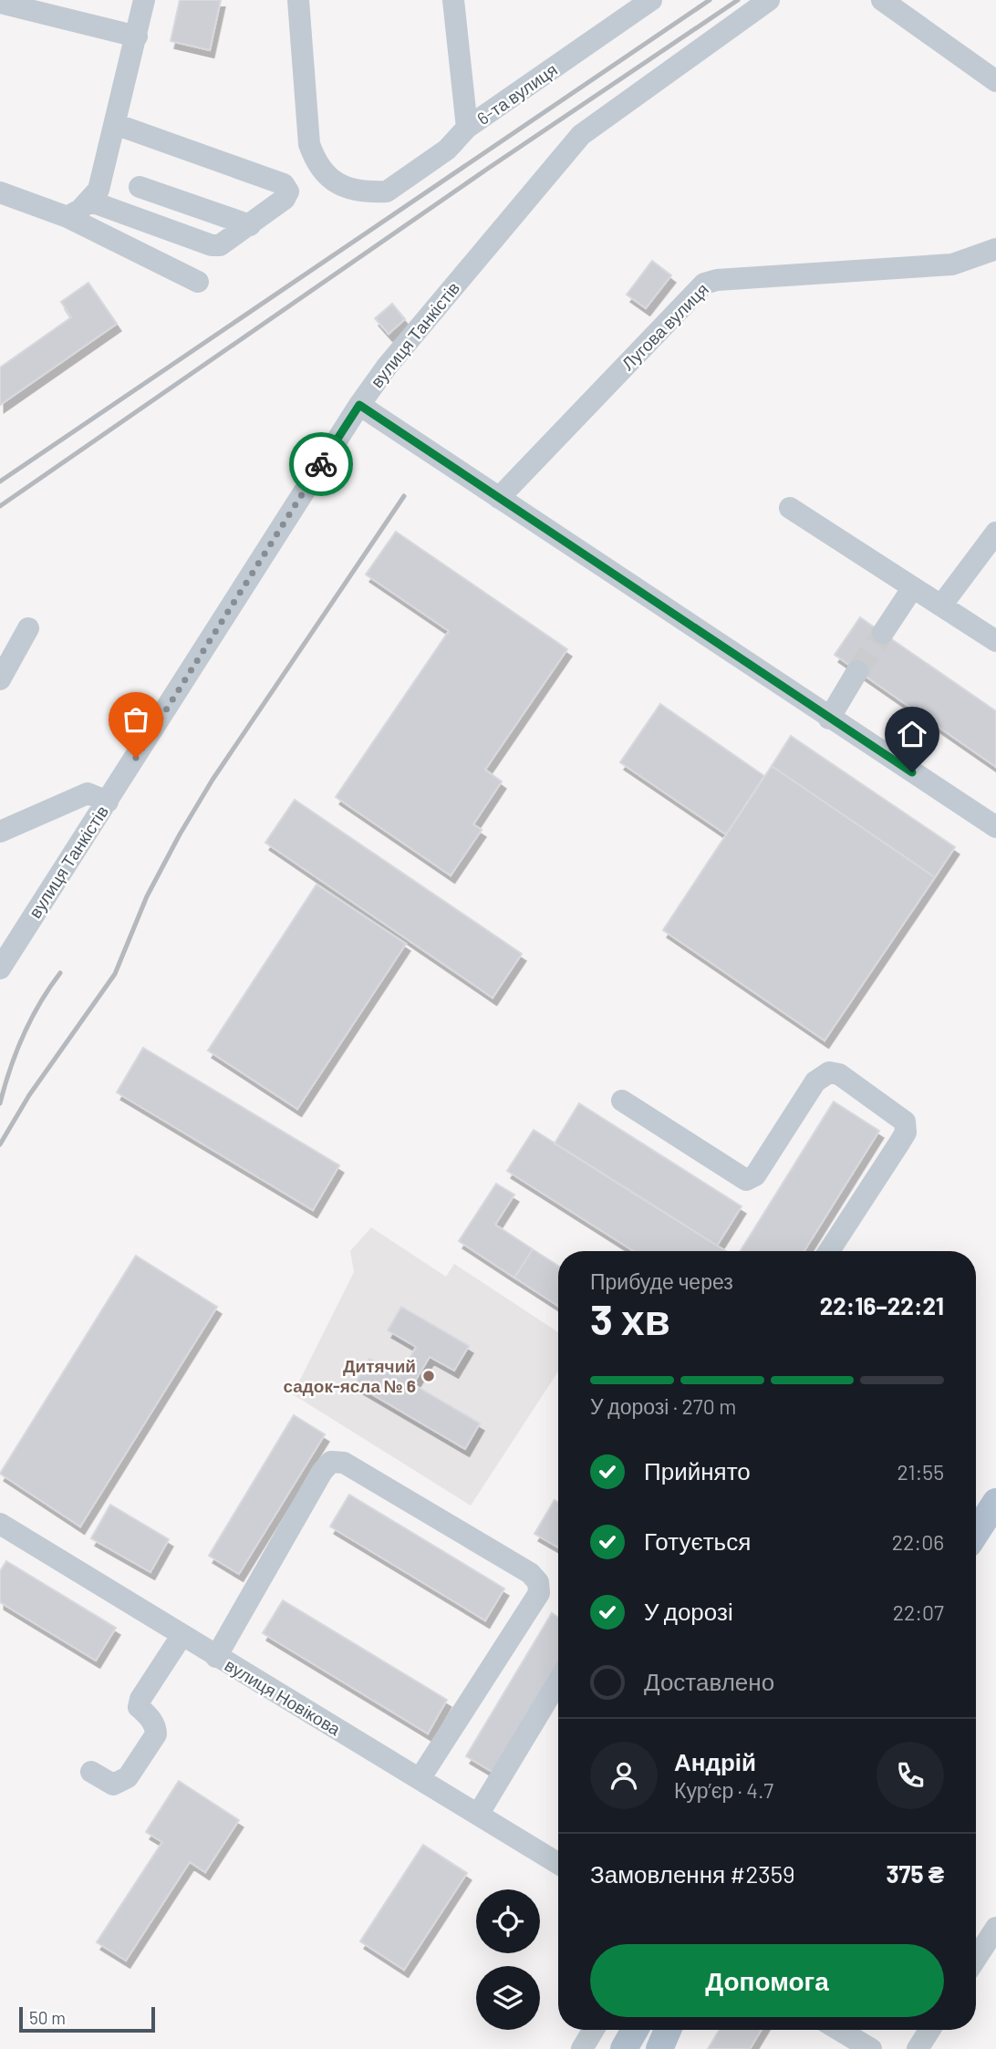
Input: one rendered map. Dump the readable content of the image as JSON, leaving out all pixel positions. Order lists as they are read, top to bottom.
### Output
{
  "streets": {
    "street": [
      "6-та вулиця",
      "Лугова вулиця",
      "вулиця Танкістів",
      "вулиця Новікова"
    ]
  },
  "places": ["Дитячий садок-ясла № 6"],
  "scale_bar": "50 m",
  "page": {
    "heading": ["3 хв", "Прибуде через", "22:16–22:21"],
    "panel": [
      "Андрій",
      "Кур’єр · 4.7",
      "Замовлення #2359",
      "375 ₴"
    ],
    "bar": "У дорозі · 270 m",
    "list": [
      ["Прийнято", "21:55"],
      ["Готується", "22:06"],
      ["У дорозі", "22:07"],
      "Доставлено"
    ],
    "buttons": "Допомога",
    "scale": "50 m"
  }
}
